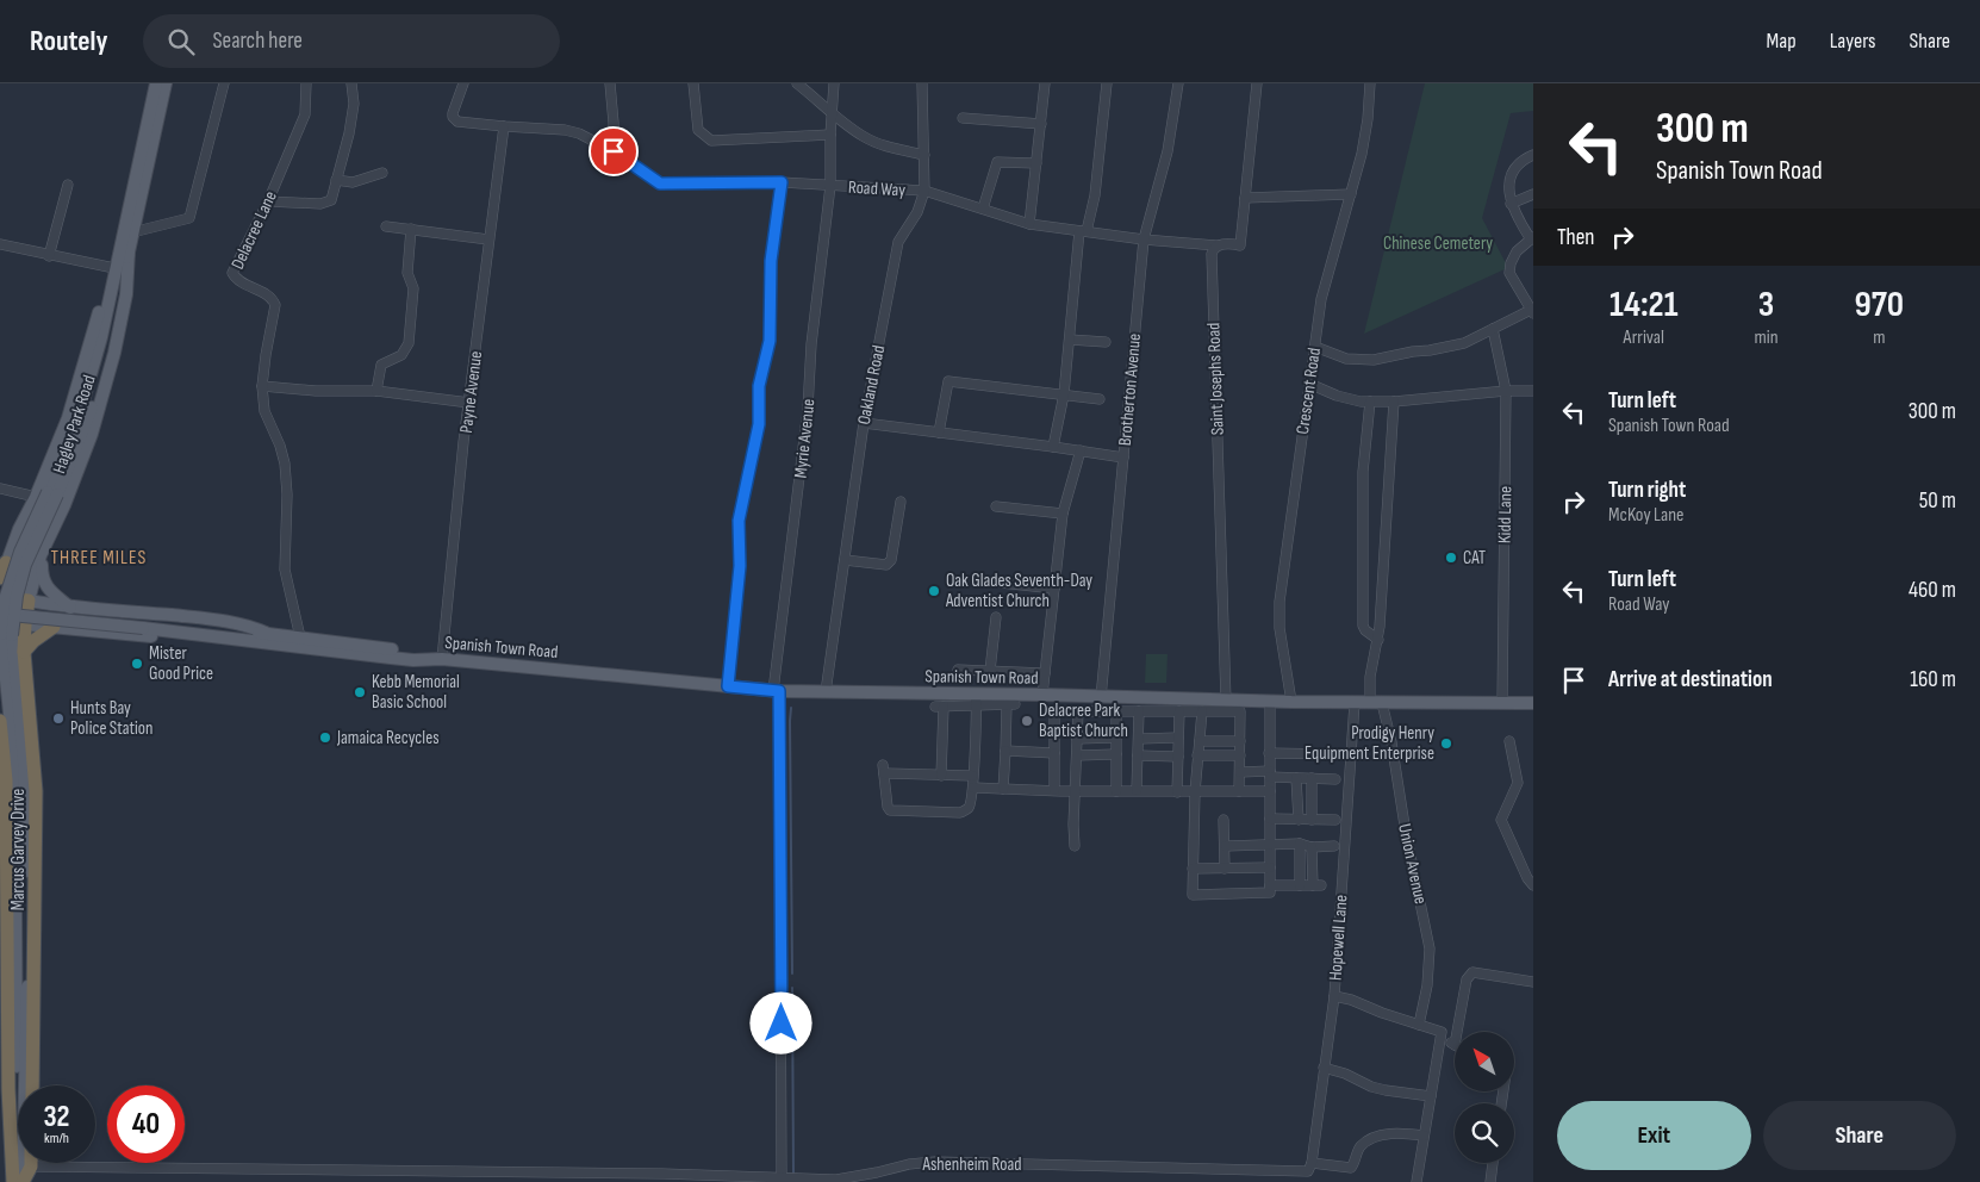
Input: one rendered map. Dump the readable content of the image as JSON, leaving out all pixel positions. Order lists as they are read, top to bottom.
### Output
{
  "streets": {
    "highway": ["Spanish Town Road", "Marcus Garvey Drive"],
    "main road": ["Hagley Park Road"],
    "street": [
      "Road Way",
      "Delacree Lane",
      "Saint Josephs Road",
      "Oakland Road",
      "Brotherton Avenue",
      "Crescent Road",
      "Payne Avenue",
      "Myrie Avenue",
      "Kidd Lane",
      "Union Avenue",
      "Hopewell Lane",
      "Ashenheim Road"
    ]
  },
  "crossings": [
    ["Road Way", "Saint Josephs Road"],
    ["Road Way", "Oakland Road"],
    ["Road Way", "Brotherton Avenue"],
    ["Road Way", "Payne Avenue"],
    ["Road Way", "Myrie Avenue"],
    ["Delacree Lane", "Spanish Town Road"],
    ["Saint Josephs Road", "Spanish Town Road"],
    ["Oakland Road", "Spanish Town Road"],
    ["Brotherton Avenue", "Spanish Town Road"],
    ["Crescent Road", "Spanish Town Road"],
    ["Payne Avenue", "Spanish Town Road"],
    ["Hagley Park Road", "Spanish Town Road"],
    ["Hagley Park Road", "Marcus Garvey Drive"],
    ["Myrie Avenue", "Spanish Town Road"],
    ["Myrie Avenue", "Ashenheim Road"],
    ["Kidd Lane", "Spanish Town Road"],
    ["Spanish Town Road", "Marcus Garvey Drive"],
    ["Spanish Town Road", "Union Avenue"],
    ["Spanish Town Road", "Hopewell Lane"],
    ["Hopewell Lane", "Ashenheim Road"]
  ],
  "districts": ["THREE MILES"],
  "parks": ["Chinese Cemetery"],
  "places": [
    "CAT",
    "Oak Glades Seventh-Day Adventist Church",
    "Mister Good Price",
    "Kebb Memorial Basic School",
    "Hunts Bay Police Station",
    "Delacree Park Baptist Church",
    "Jamaica Recycles",
    "Prodigy Henry Equipment Enterprise"
  ],
  "north": "top left",
  "page": {
    "header": "Routely",
    "search": "Search here",
    "nav": ["Map", "Layers", "Share"],
    "turn": ["300 m", "Spanish Town Road"],
    "then": "Then",
    "eta": [
      "14:21",
      "Arrival",
      "3",
      "min",
      "970",
      "m"
    ],
    "list": [
      {
        "name": "Turn left",
        "note": "Spanish Town Road",
        "value": "300 m"
      },
      {
        "name": "Turn right",
        "note": "McKoy Lane",
        "value": "50 m"
      },
      {
        "name": "Turn left",
        "note": "Road Way",
        "value": "460 m"
      },
      {
        "name": "Arrive at destination",
        "value": "160 m"
      }
    ],
    "speed": "32 km/h",
    "limit": "40",
    "buttons": ["Exit", "Share"]
  }
}
